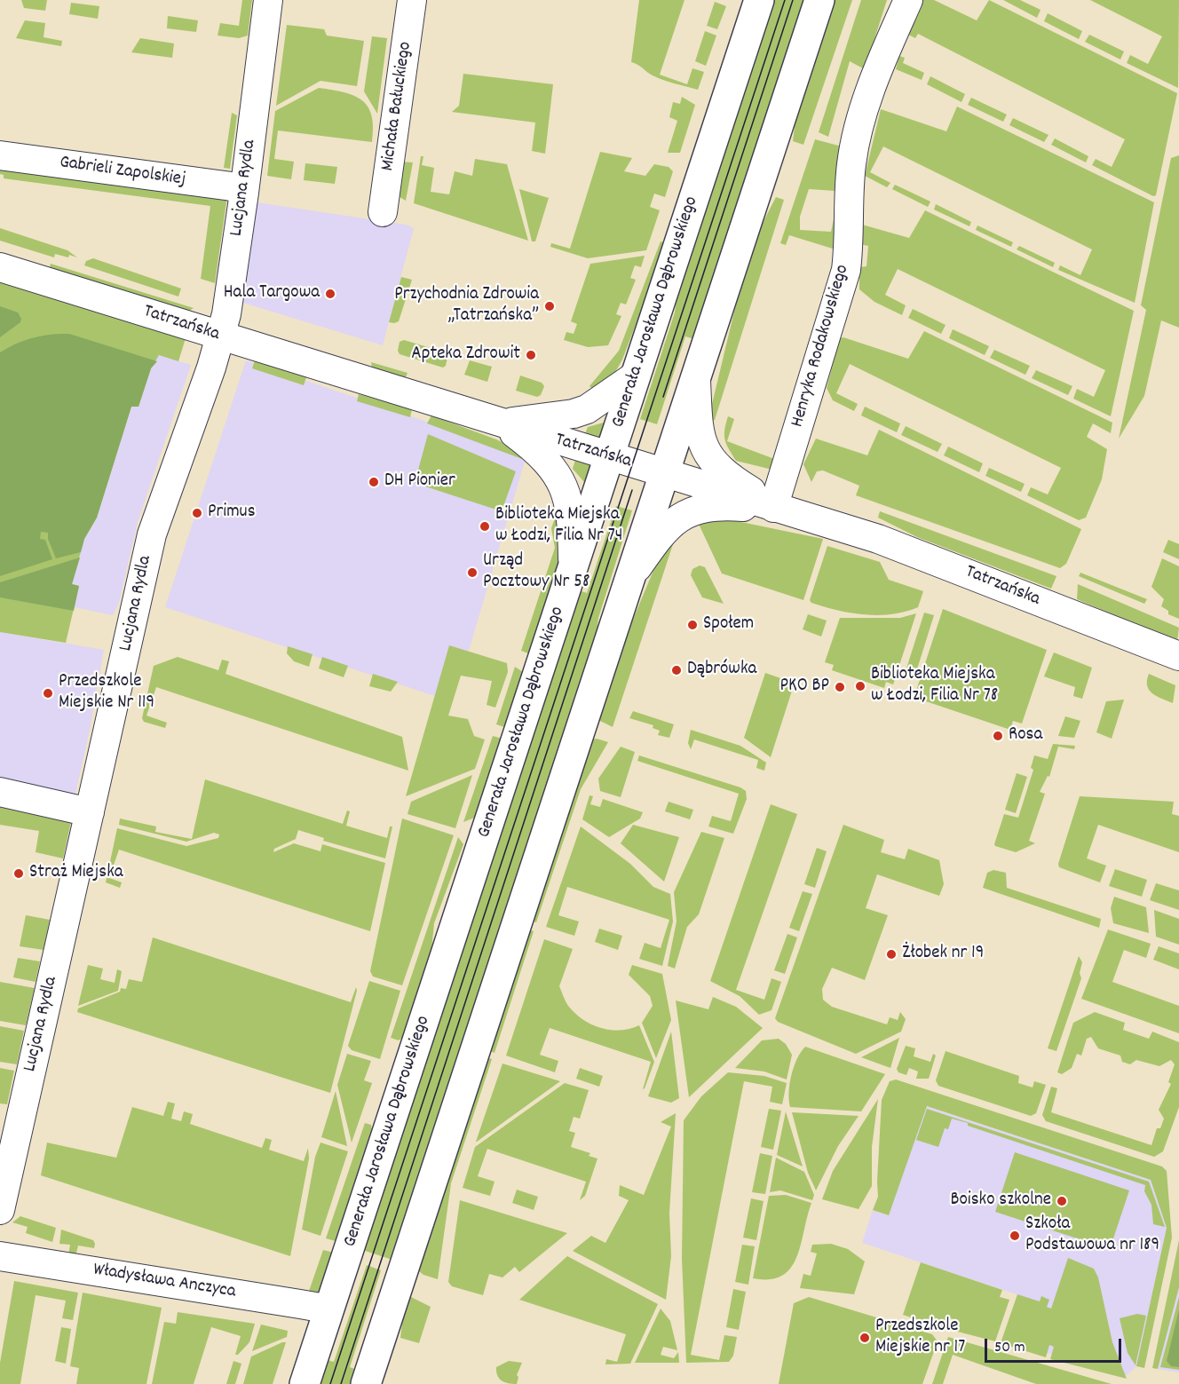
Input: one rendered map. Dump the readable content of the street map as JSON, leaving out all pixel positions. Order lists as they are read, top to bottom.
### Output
{
  "streets": {
    "main road": ["Generała Jarosława Dąbrowskiego"],
    "street": [
      "Michała Bałuckiego",
      "Gabrieli Zapolskiej",
      "Lucjana Rydla",
      "Tatrzańska",
      "Henryka Rodakowskiego",
      "Władysława Anczyca"
    ]
  },
  "crossings": [
    ["Gabrieli Zapolskiej", "Lucjana Rydla"],
    ["Lucjana Rydla", "Tatrzańska"],
    ["Generała Jarosława Dąbrowskiego", "Tatrzańska"],
    ["Generała Jarosława Dąbrowskiego", "Władysława Anczyca"],
    ["Tatrzańska", "Henryka Rodakowskiego"]
  ],
  "places": [
    "Hala Targowa",
    "Przychodnia Zdrowia „Tatrzańska”",
    "Apteka Zdrowit",
    "DH Pionier",
    "Primus",
    "Biblioteka Miejska w Łodzi, Filia Nr 74",
    "Urząd Pocztowy Nr 58",
    "Społem",
    "Dąbrówka",
    "Biblioteka Miejska w Łodzi, Filia Nr 78",
    "PKO BP",
    "Przedszkole Miejskie Nr 119",
    "Rosa",
    "Straż Miejska",
    "Żłobek nr 19",
    "Boisko szkolne",
    "Szkoła Podstawowa nr 189",
    "Przedszkole Miejskie nr 17"
  ],
  "scale_bar": "50 m"
}
